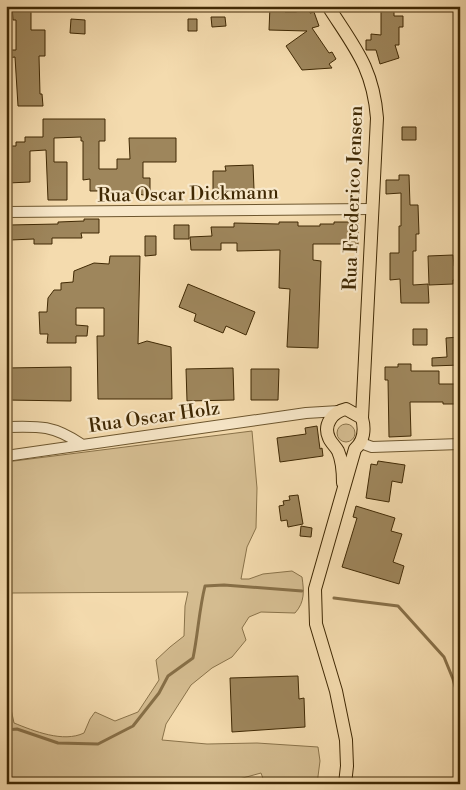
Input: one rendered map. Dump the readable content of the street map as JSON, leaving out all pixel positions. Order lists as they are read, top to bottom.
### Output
{
  "streets": {
    "main road": ["Rua Frederico Jensen"],
    "street": ["Rua Oscar Dickmann", "Rua Oscar Holz"]
  },
  "crossings": [
    ["Rua Oscar Dickmann", "Rua Frederico Jensen"],
    ["Rua Frederico Jensen", "Rua Oscar Holz"]
  ]
}
